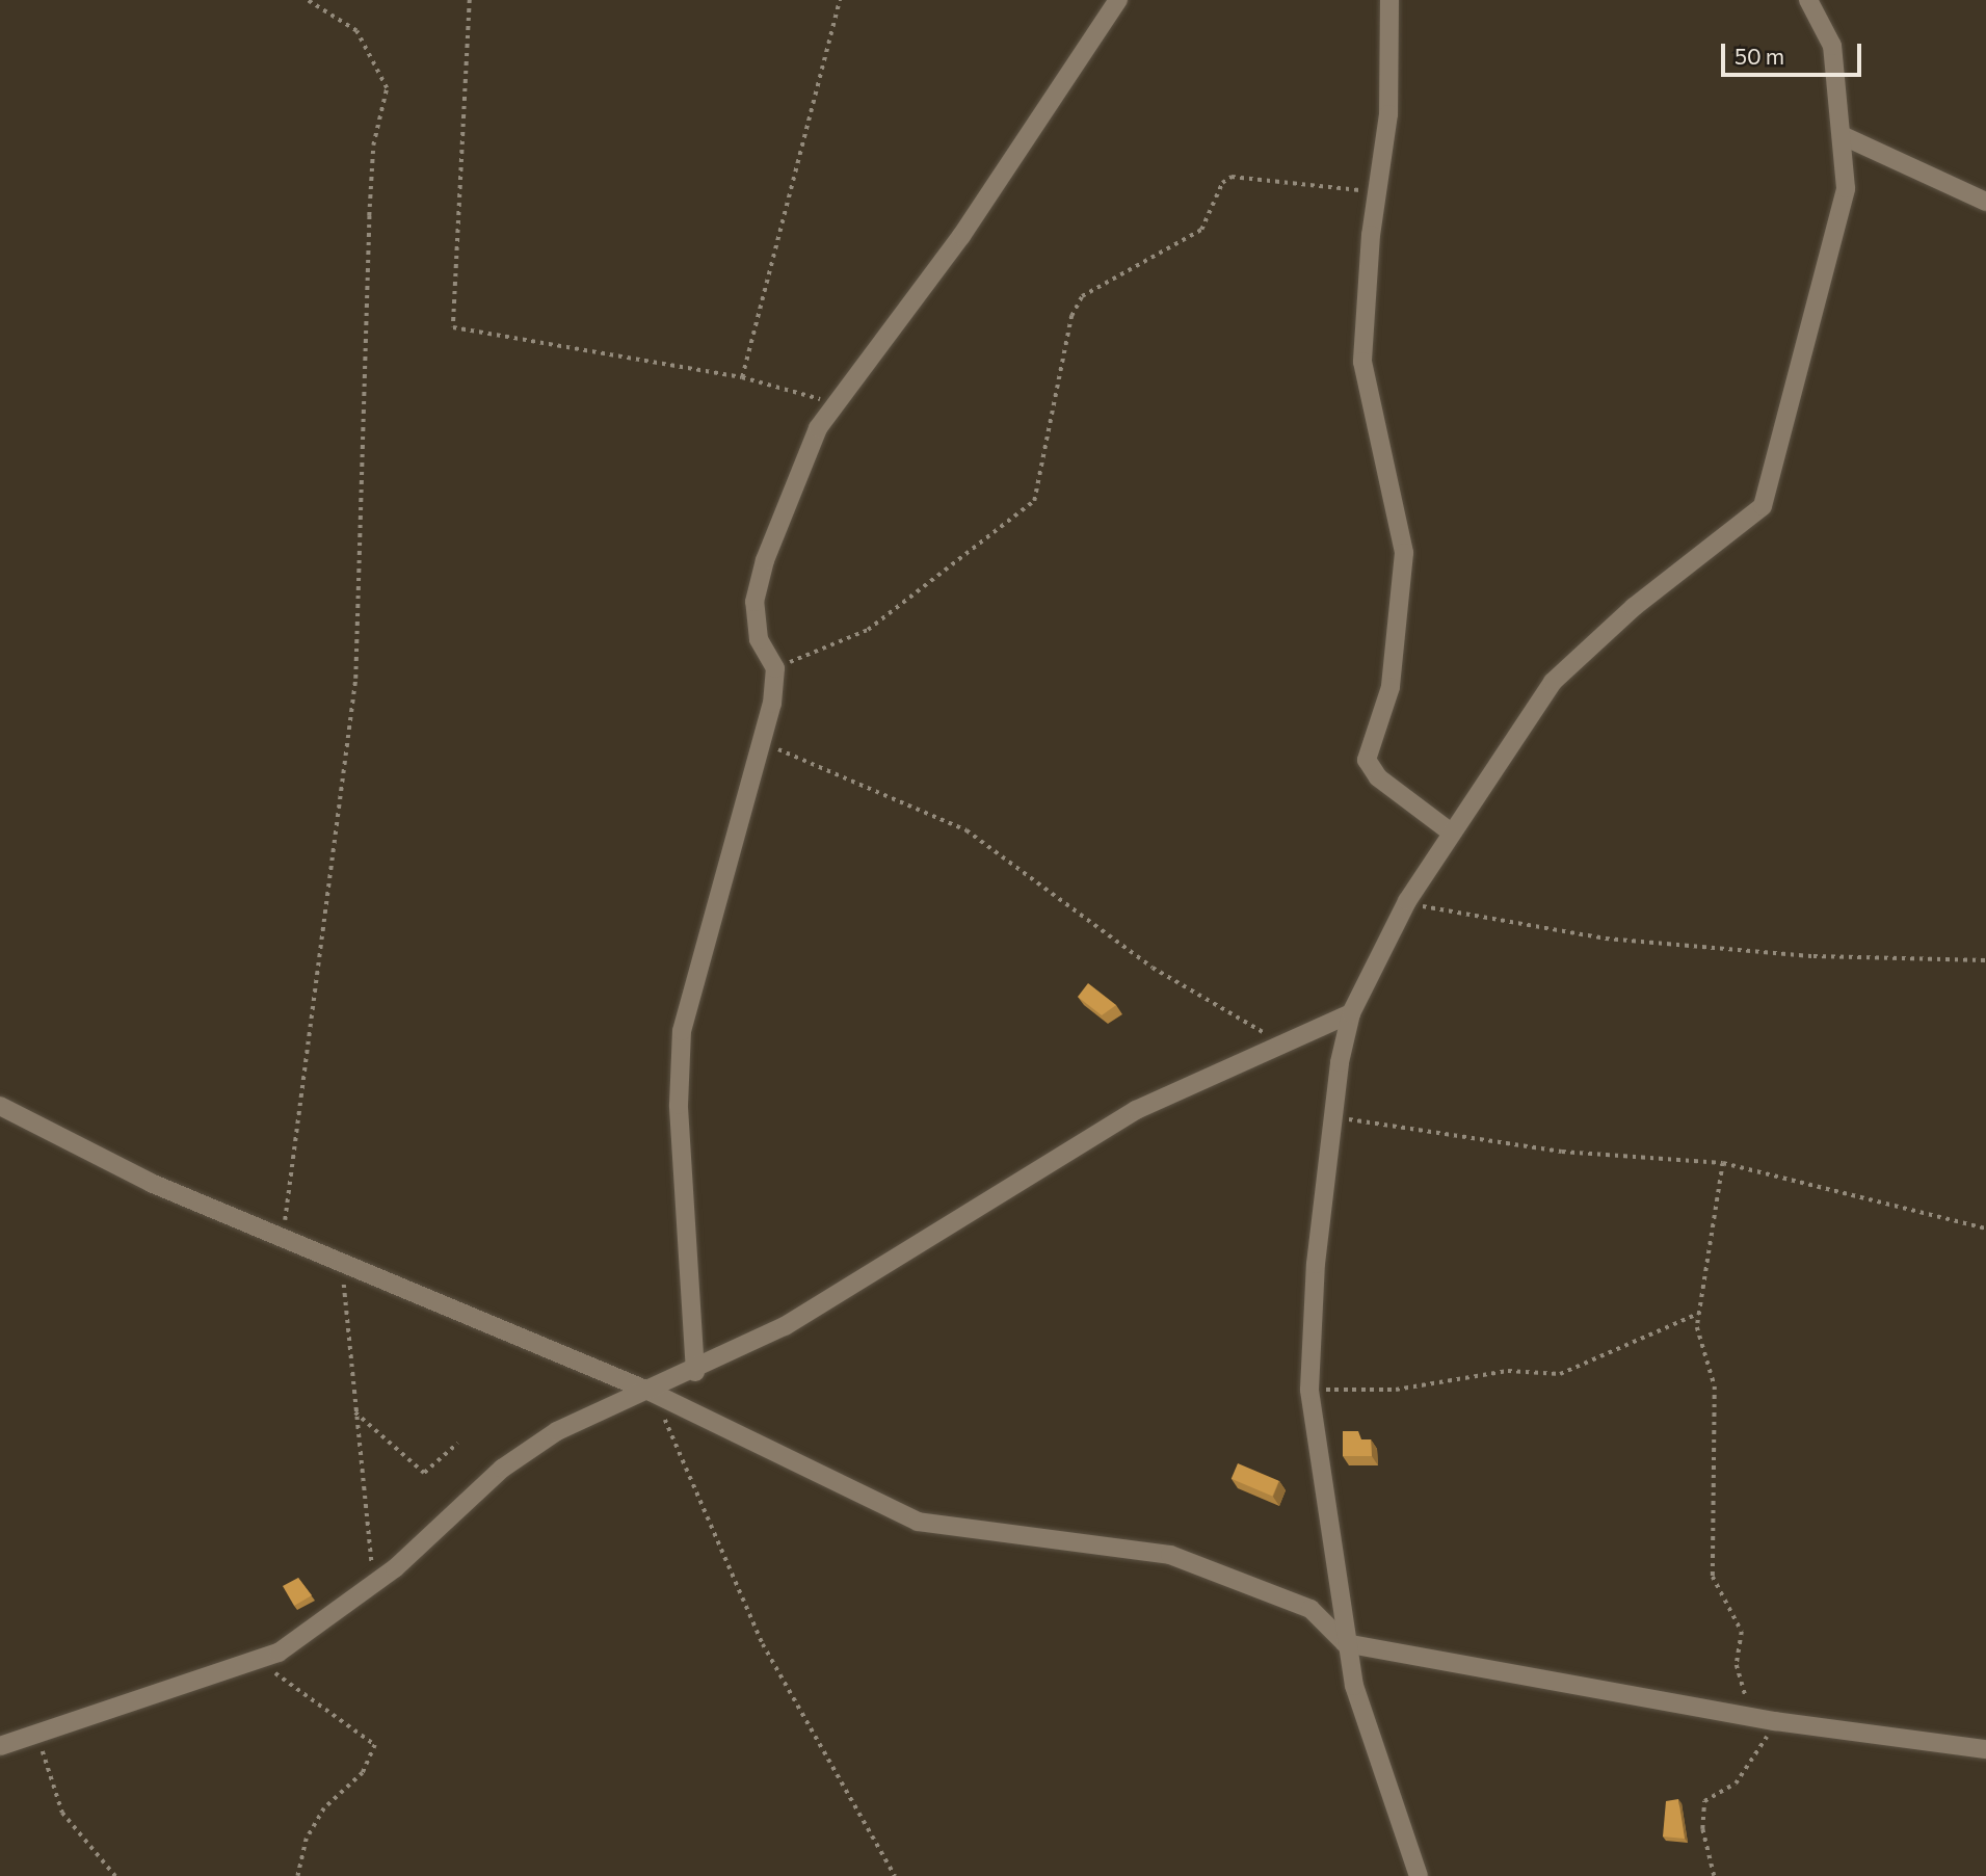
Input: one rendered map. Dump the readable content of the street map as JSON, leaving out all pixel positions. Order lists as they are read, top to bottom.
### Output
{
  "scale_bar": "50 m"
}
